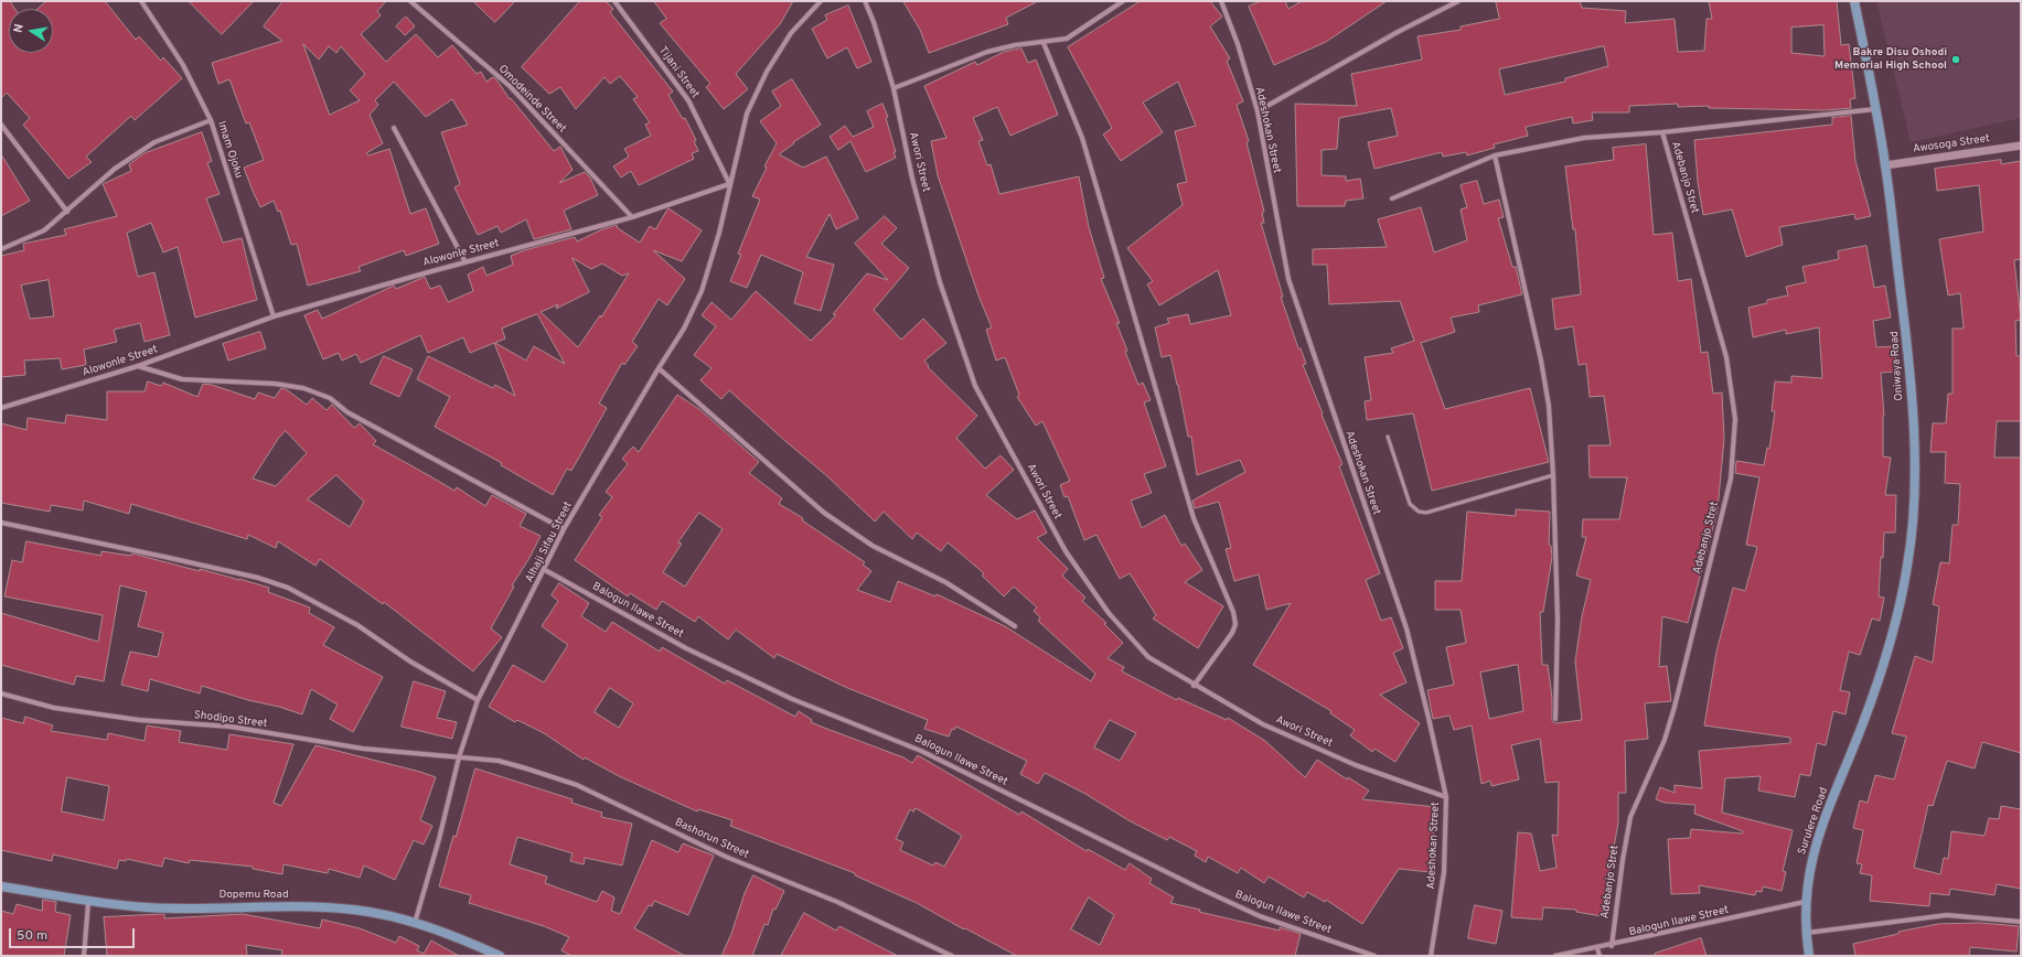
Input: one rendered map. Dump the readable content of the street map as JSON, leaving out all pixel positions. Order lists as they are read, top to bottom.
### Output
{
  "streets": {
    "main road": ["Oniwaya Road", "Surulere Road", "Dopemu Road"],
    "street": [
      "Tijani Street",
      "Omodeinde Street",
      "Adeshokan Street",
      "Awosoga Street",
      "Imam Ojoku",
      "Awori Street",
      "Adebanjo Stret",
      "Alowonle Street",
      "Alhaji Sifau Street",
      "Balogun Ilawe Street",
      "Shodipo Street",
      "Bashorun Street"
    ]
  },
  "crossings": [
    ["Tijani Street", "Alowonle Street"],
    ["Tijani Street", "Alhaji Sifau Street"],
    ["Omodeinde Street", "Alowonle Street"],
    ["Adeshokan Street", "Awori Street"],
    ["Awosoga Street", "Oniwaya Road"],
    ["Imam Ojoku", "Alowonle Street"],
    ["Adebanjo Stret", "Balogun Ilawe Street"],
    ["Alowonle Street", "Alhaji Sifau Street"],
    ["Oniwaya Road", "Surulere Road"],
    ["Alhaji Sifau Street", "Balogun Ilawe Street"],
    ["Alhaji Sifau Street", "Shodipo Street"],
    ["Alhaji Sifau Street", "Bashorun Street"],
    ["Alhaji Sifau Street", "Dopemu Road"],
    ["Balogun Ilawe Street", "Surulere Road"],
    ["Shodipo Street", "Bashorun Street"]
  ],
  "places": ["Bakre Disu Oshodi Memorial High School"],
  "scale_bar": "50 m",
  "north": "left"
}
